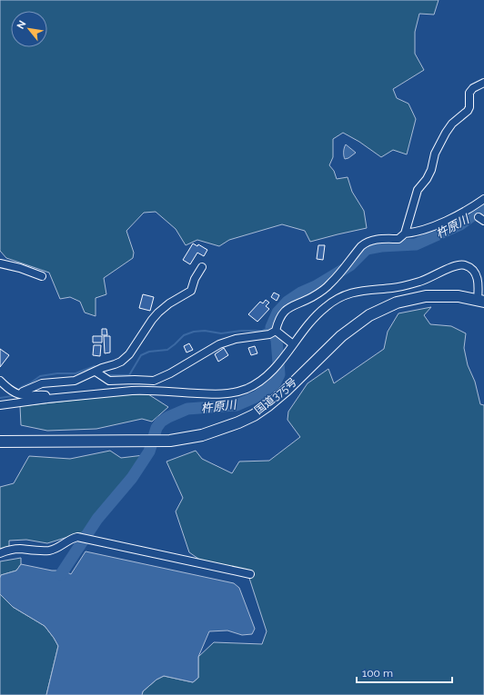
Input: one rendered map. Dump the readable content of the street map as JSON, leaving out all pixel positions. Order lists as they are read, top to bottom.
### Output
{
  "streets": {
    "highway": ["国道375号"]
  },
  "water": ["杵原川"],
  "scale_bar": "100 m",
  "north": "top left"
}
